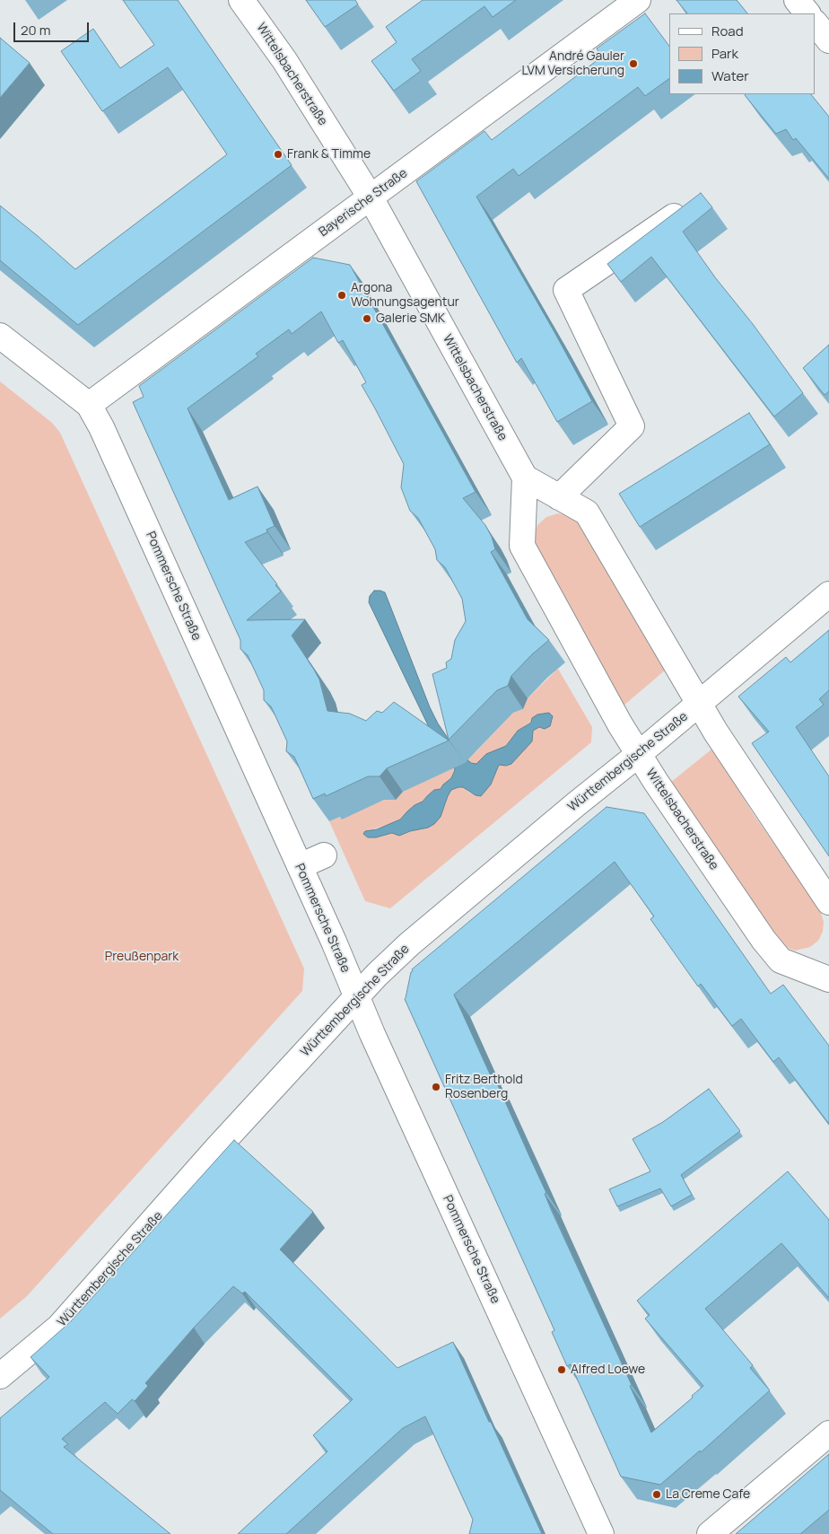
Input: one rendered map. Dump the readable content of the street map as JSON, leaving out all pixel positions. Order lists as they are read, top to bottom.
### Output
{
  "streets": {
    "street": [
      "Wittelsbacherstraße",
      "Bayerische Straße",
      "Pommersche Straße",
      "Württembergische Straße"
    ]
  },
  "crossings": [
    ["Wittelsbacherstraße", "Bayerische Straße"],
    ["Wittelsbacherstraße", "Württembergische Straße"],
    ["Bayerische Straße", "Pommersche Straße"],
    ["Pommersche Straße", "Württembergische Straße"]
  ],
  "parks": ["Preußenpark"],
  "places": [
    "André Gauler LVM Versicherung",
    "Frank & Timme",
    "Argona Wohnungsagentur",
    "Galerie SMK",
    "Fritz Berthold Rosenberg",
    "Alfred Loewe",
    "La Creme Cafe"
  ],
  "legend": ["Road", "Park", "Water"],
  "scale_bar": "20 m"
}
